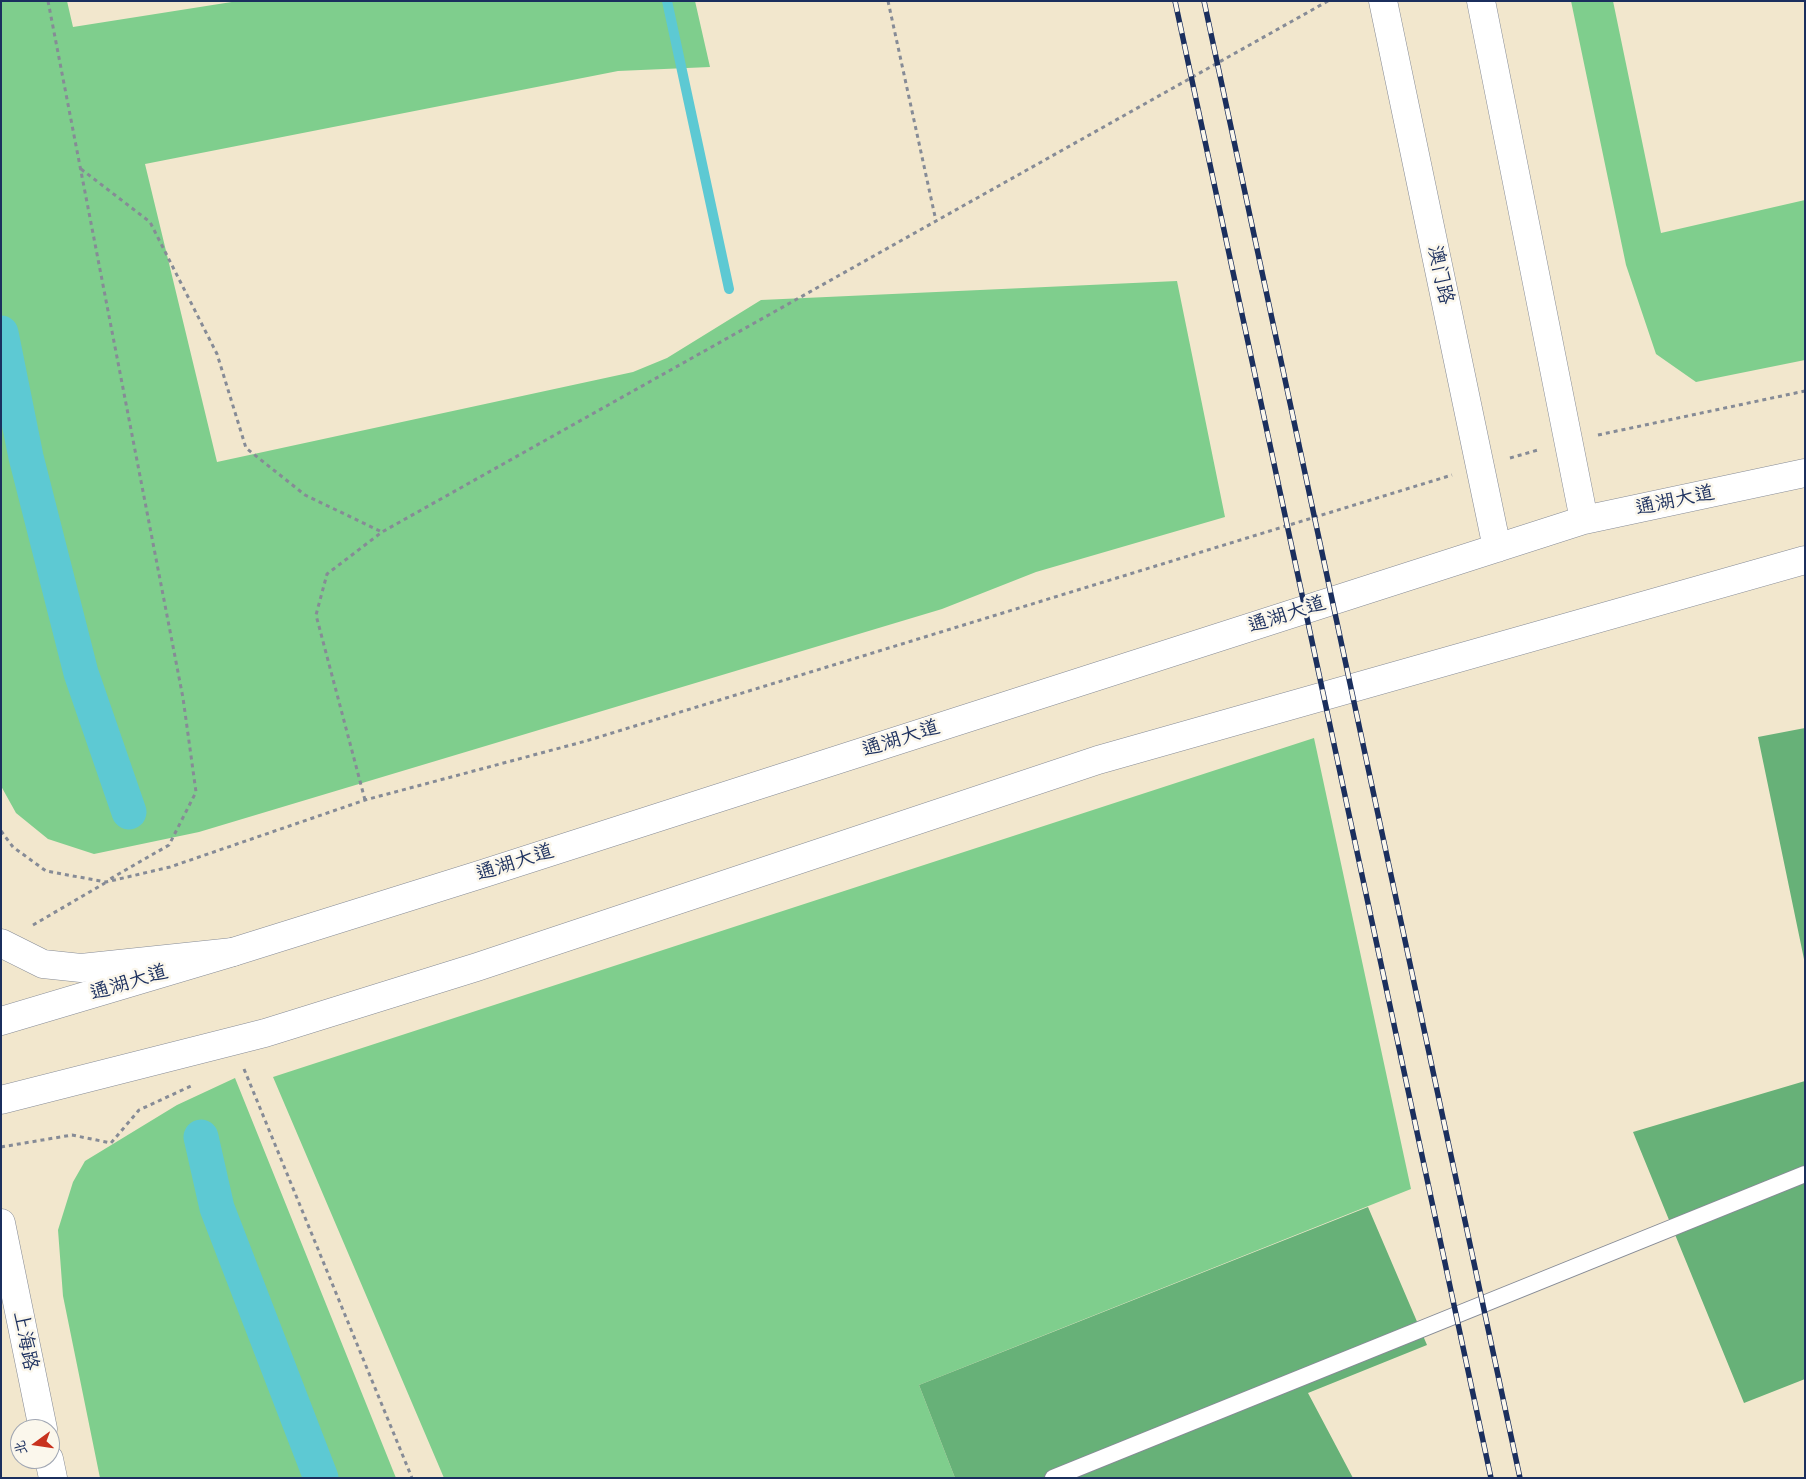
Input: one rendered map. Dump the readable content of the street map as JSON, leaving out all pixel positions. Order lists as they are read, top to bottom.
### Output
{
  "streets": {
    "street": ["澳门路", "通湖大道", "上海路"]
  },
  "crossings": [
    ["澳门路", "通湖大道"]
  ],
  "north": "left"
}
